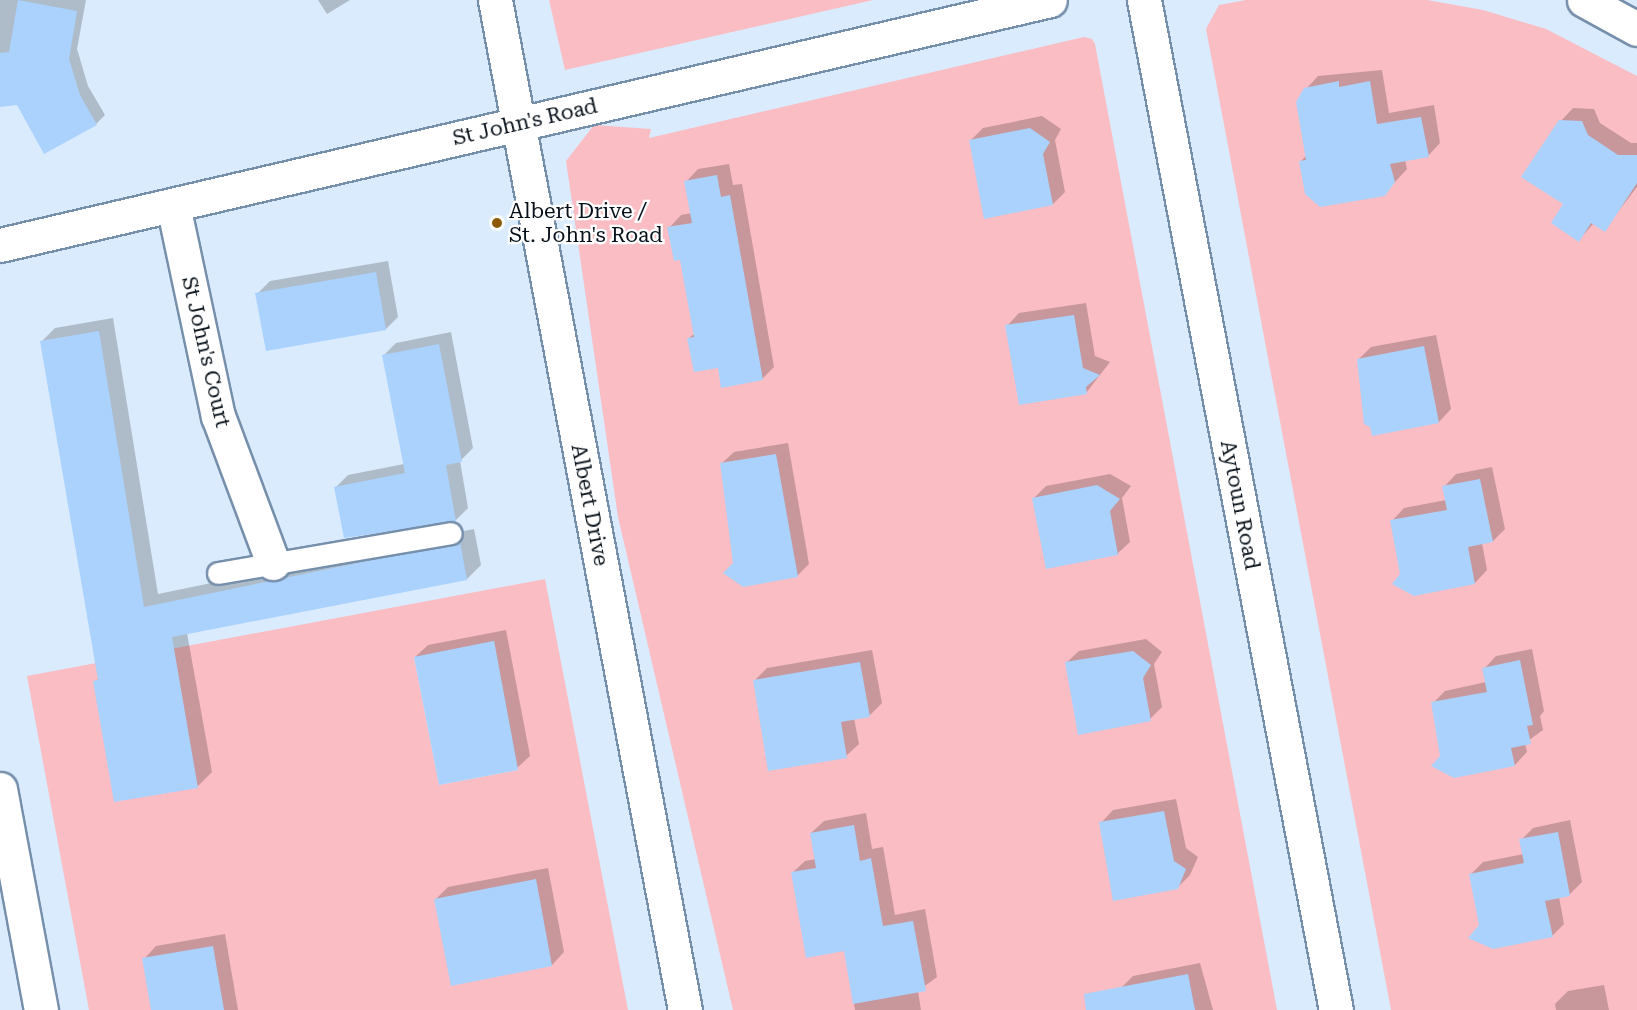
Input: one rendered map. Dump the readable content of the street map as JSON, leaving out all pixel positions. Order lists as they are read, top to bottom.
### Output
{
  "streets": {
    "street": [
      "St John's Road",
      "St John's Court",
      "Albert Drive",
      "Aytoun Road"
    ]
  },
  "crossings": [
    ["St John's Road", "St John's Court"],
    ["St John's Road", "Albert Drive"]
  ],
  "places": ["Albert Drive / St. John's Road"]
}
